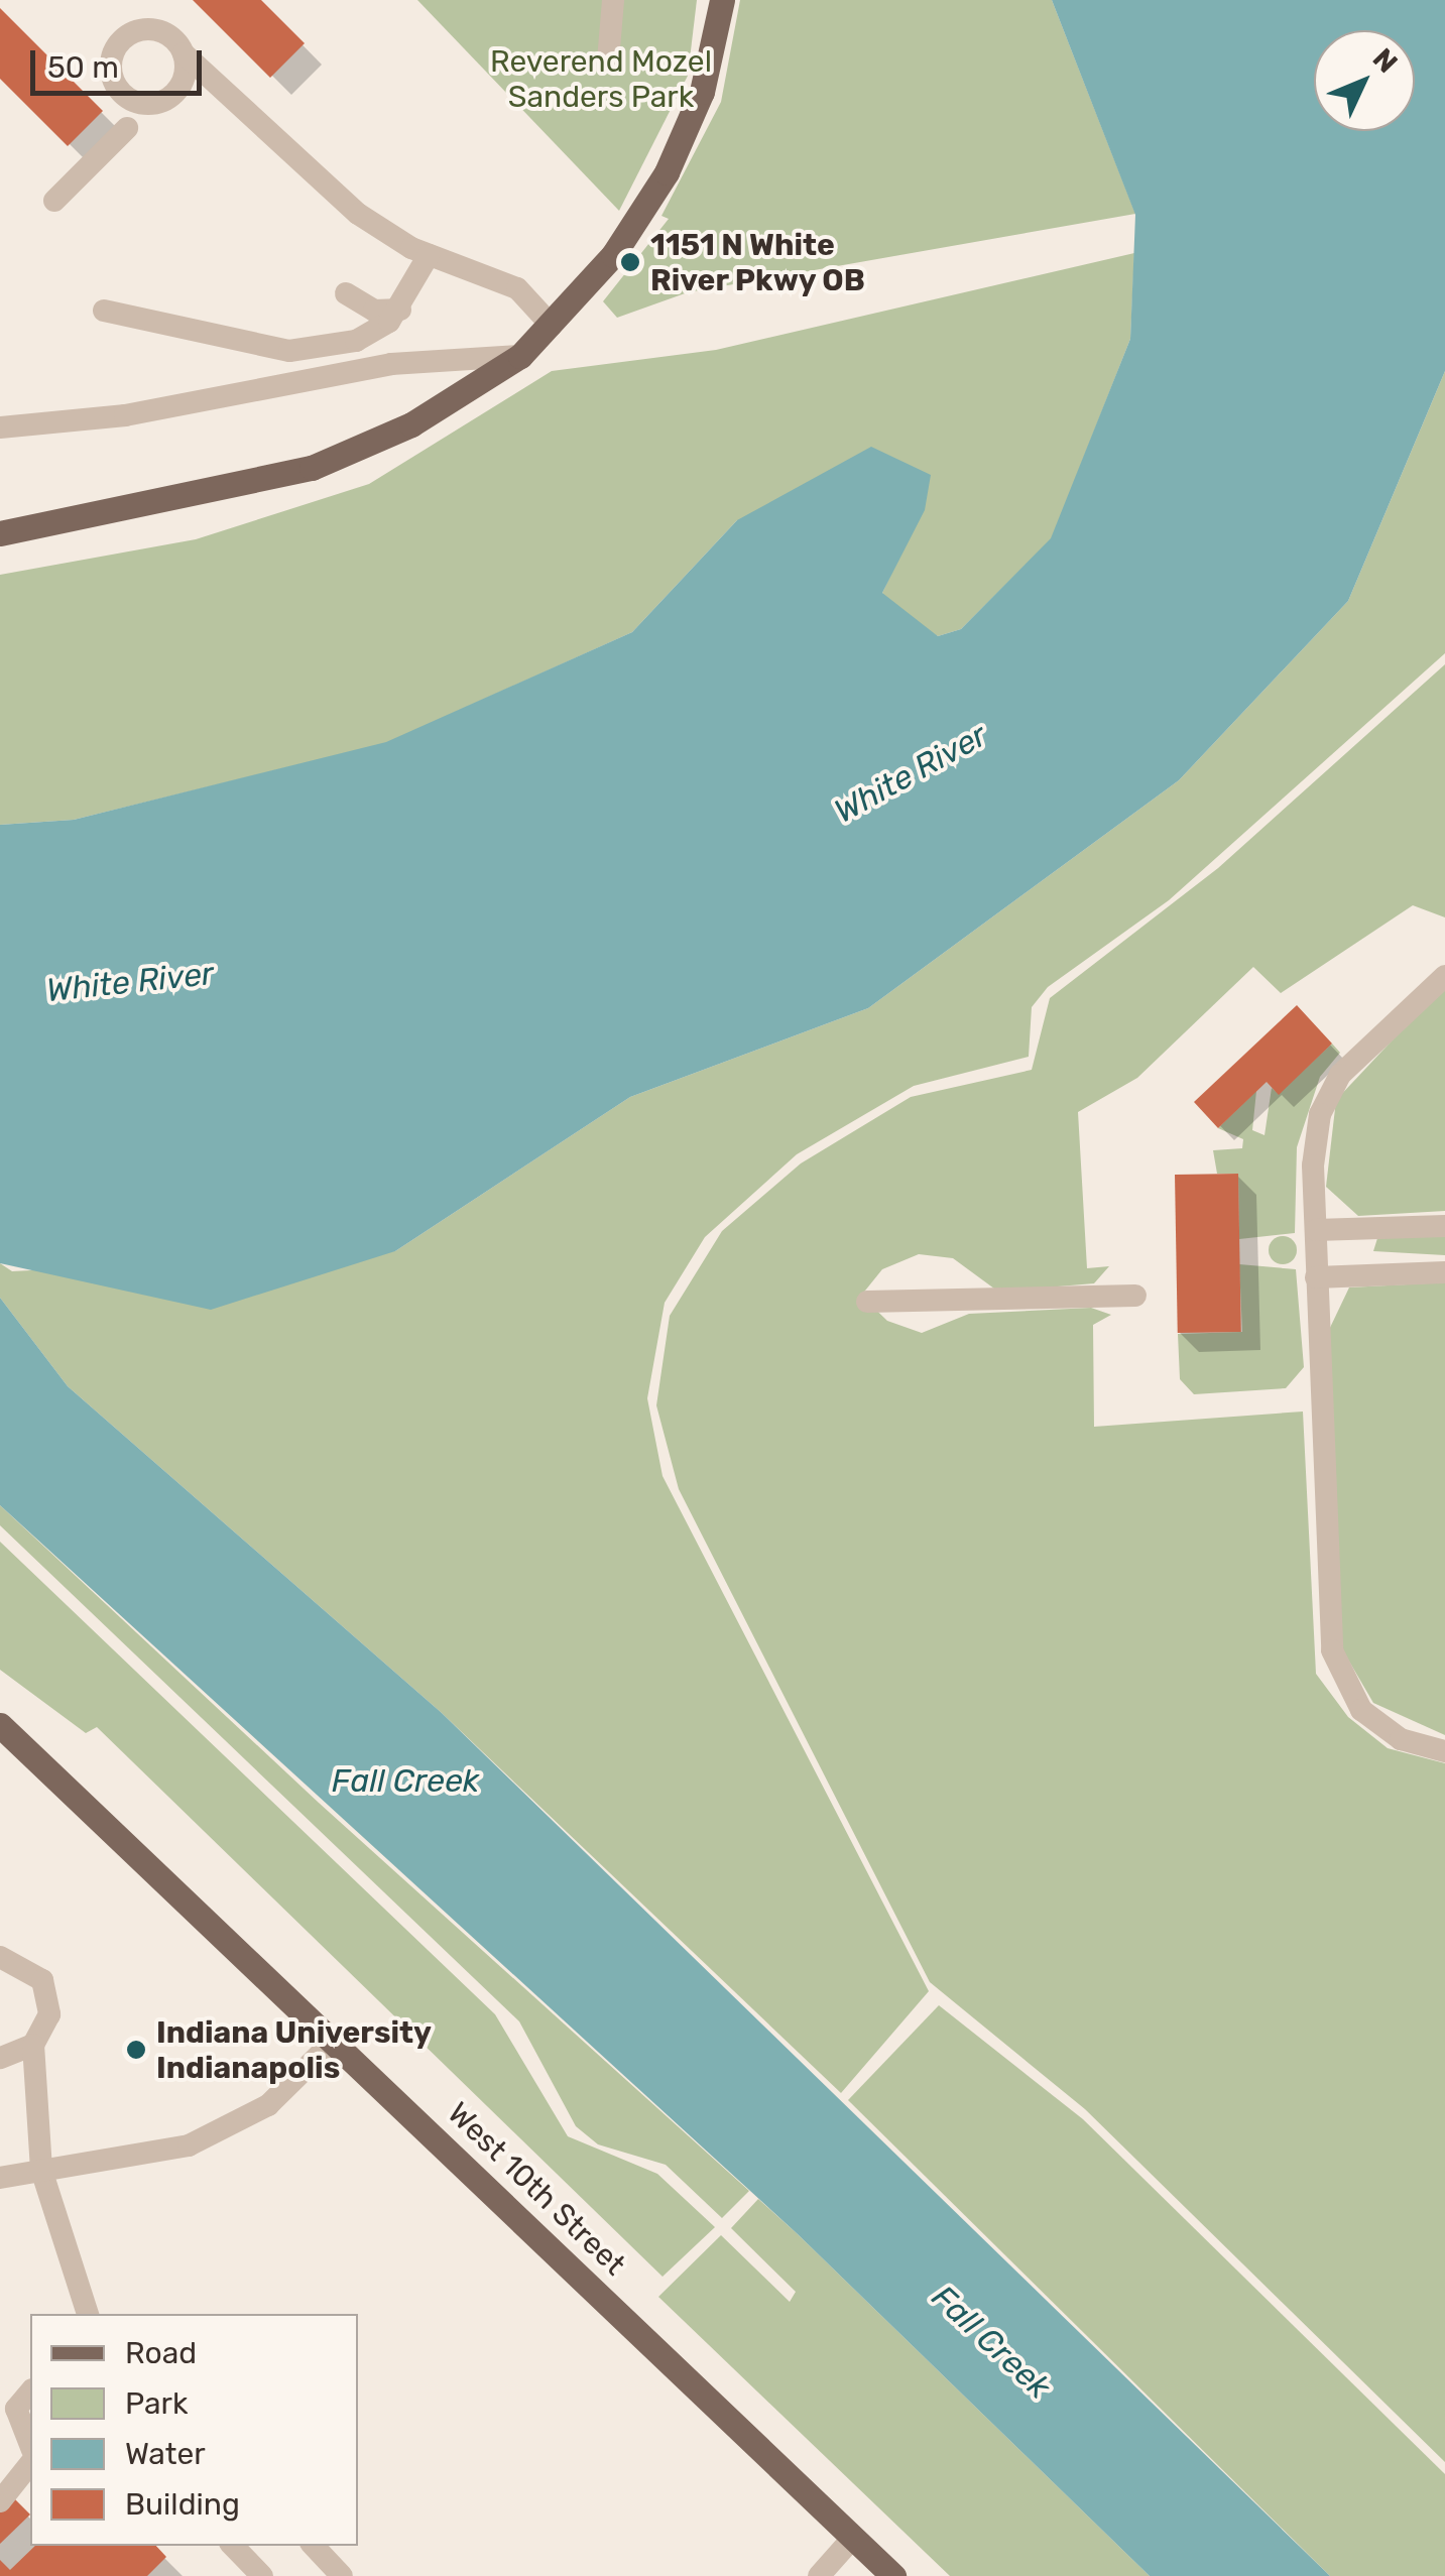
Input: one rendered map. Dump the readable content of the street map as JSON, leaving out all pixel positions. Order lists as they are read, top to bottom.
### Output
{
  "streets": {
    "main road": ["West 10th Street"]
  },
  "water": ["White River", "Fall Creek"],
  "parks": ["Reverend Mozel Sanders Park"],
  "places": ["1151 N White River Pkwy OB", "Indiana University Indianapolis"],
  "legend": [
    "Road",
    "Park",
    "Water",
    "Building"
  ],
  "scale_bar": "50 m",
  "north": "top right"
}
